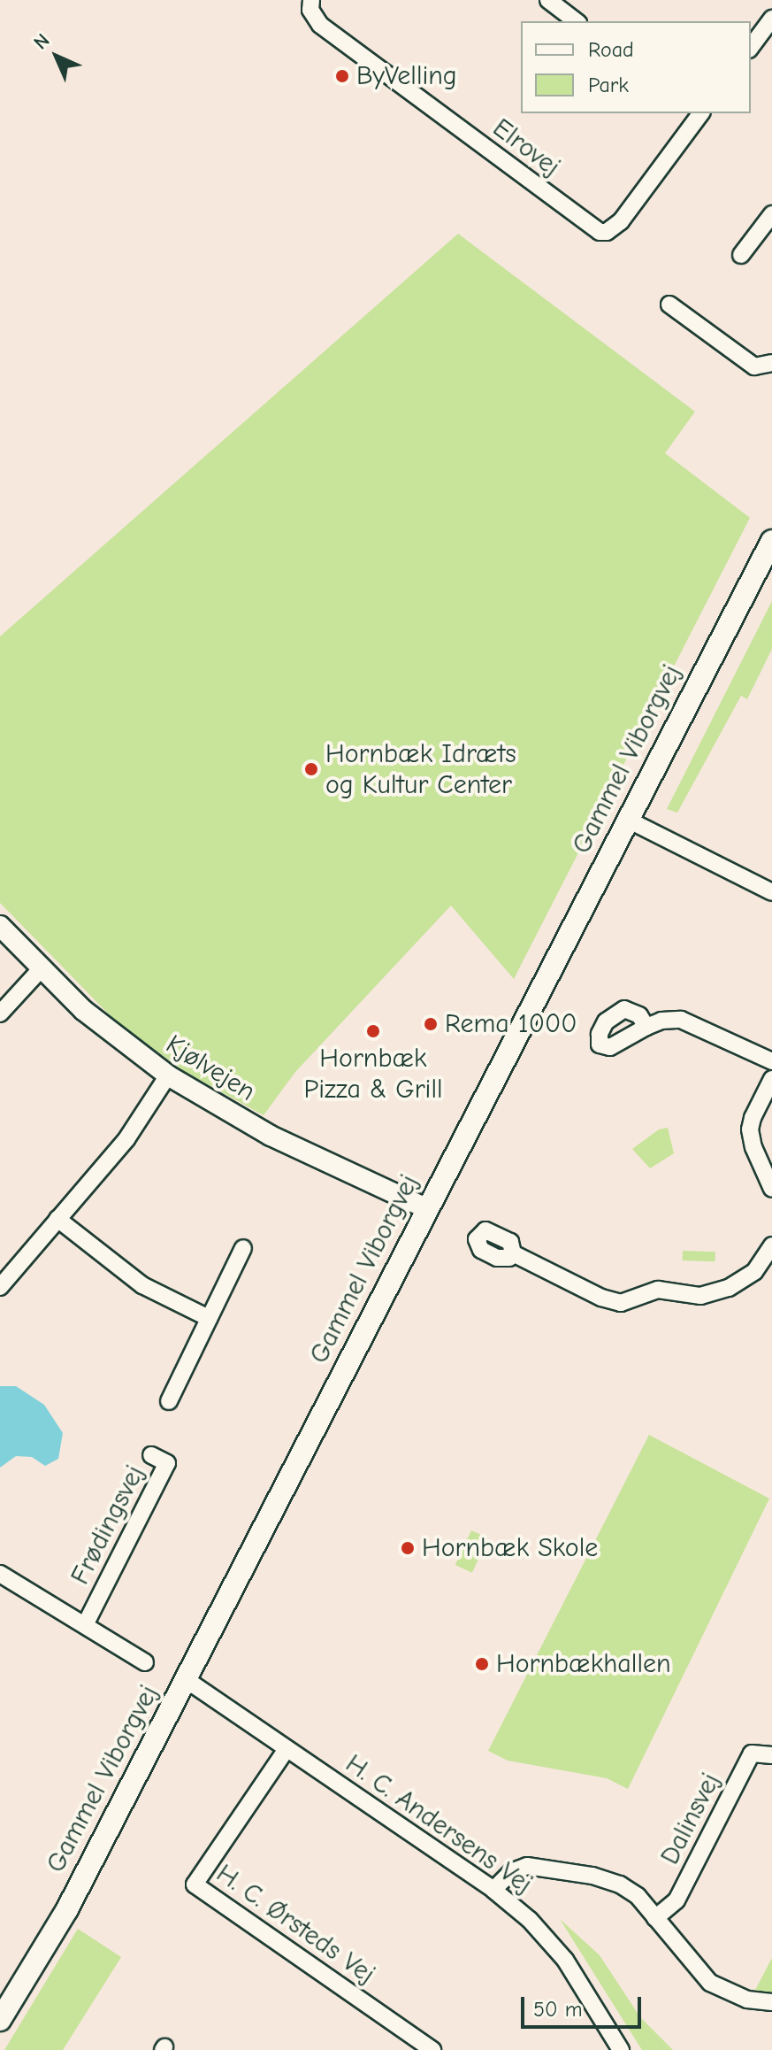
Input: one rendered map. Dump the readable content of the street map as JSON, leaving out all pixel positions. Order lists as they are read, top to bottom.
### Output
{
  "streets": {
    "main road": ["Gammel Viborgvej"],
    "street": [
      "Elrovej",
      "Kjølvejen",
      "Frødingsvej",
      "Dalinsvej",
      "H. C. Andersens Vej",
      "H. C. Ørsteds Vej"
    ]
  },
  "crossings": [
    ["Gammel Viborgvej", "Kjølvejen"],
    ["Gammel Viborgvej", "H. C. Andersens Vej"],
    ["H. C. Andersens Vej", "H. C. Ørsteds Vej"]
  ],
  "places": [
    "ByVelling",
    "Hornbæk Idræts og Kultur Center",
    "Rema 1000",
    "Hornbæk Pizza & Grill",
    "Hornbæk Skole",
    "Hornbækhallen"
  ],
  "legend": ["Road", "Park"],
  "scale_bar": "50 m",
  "north": "top left"
}
